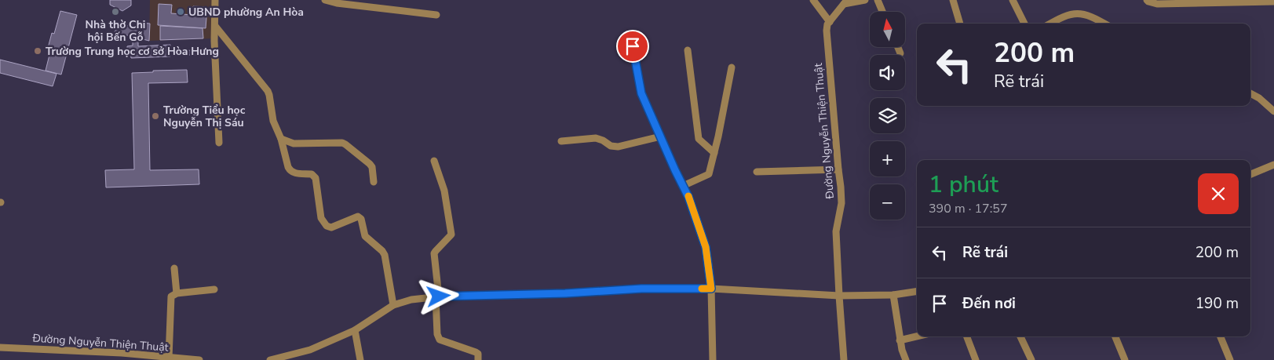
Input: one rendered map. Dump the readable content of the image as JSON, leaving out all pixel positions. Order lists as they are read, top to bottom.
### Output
{
  "streets": {
    "street": ["Đường Nguyễn Thiện Thuật"]
  },
  "places": [
    "Nhà thờ Chi hội Bến Gỗ",
    "UBND phường An Hòa",
    "Trường Trung học cơ sở Hòa Hưng",
    "Trường Tiểu học Nguyễn Thị Sáu"
  ],
  "north": "top",
  "page": {
    "map_buttons": ["+", "−"],
    "turn": ["200 m", "Rẽ trái"],
    "heading": ["1 phút", "390 m · 17:57"],
    "list": [
      {
        "name": "Rẽ trái",
        "value": "200 m"
      },
      {
        "name": "Đến nơi",
        "value": "190 m"
      }
    ]
  }
}
